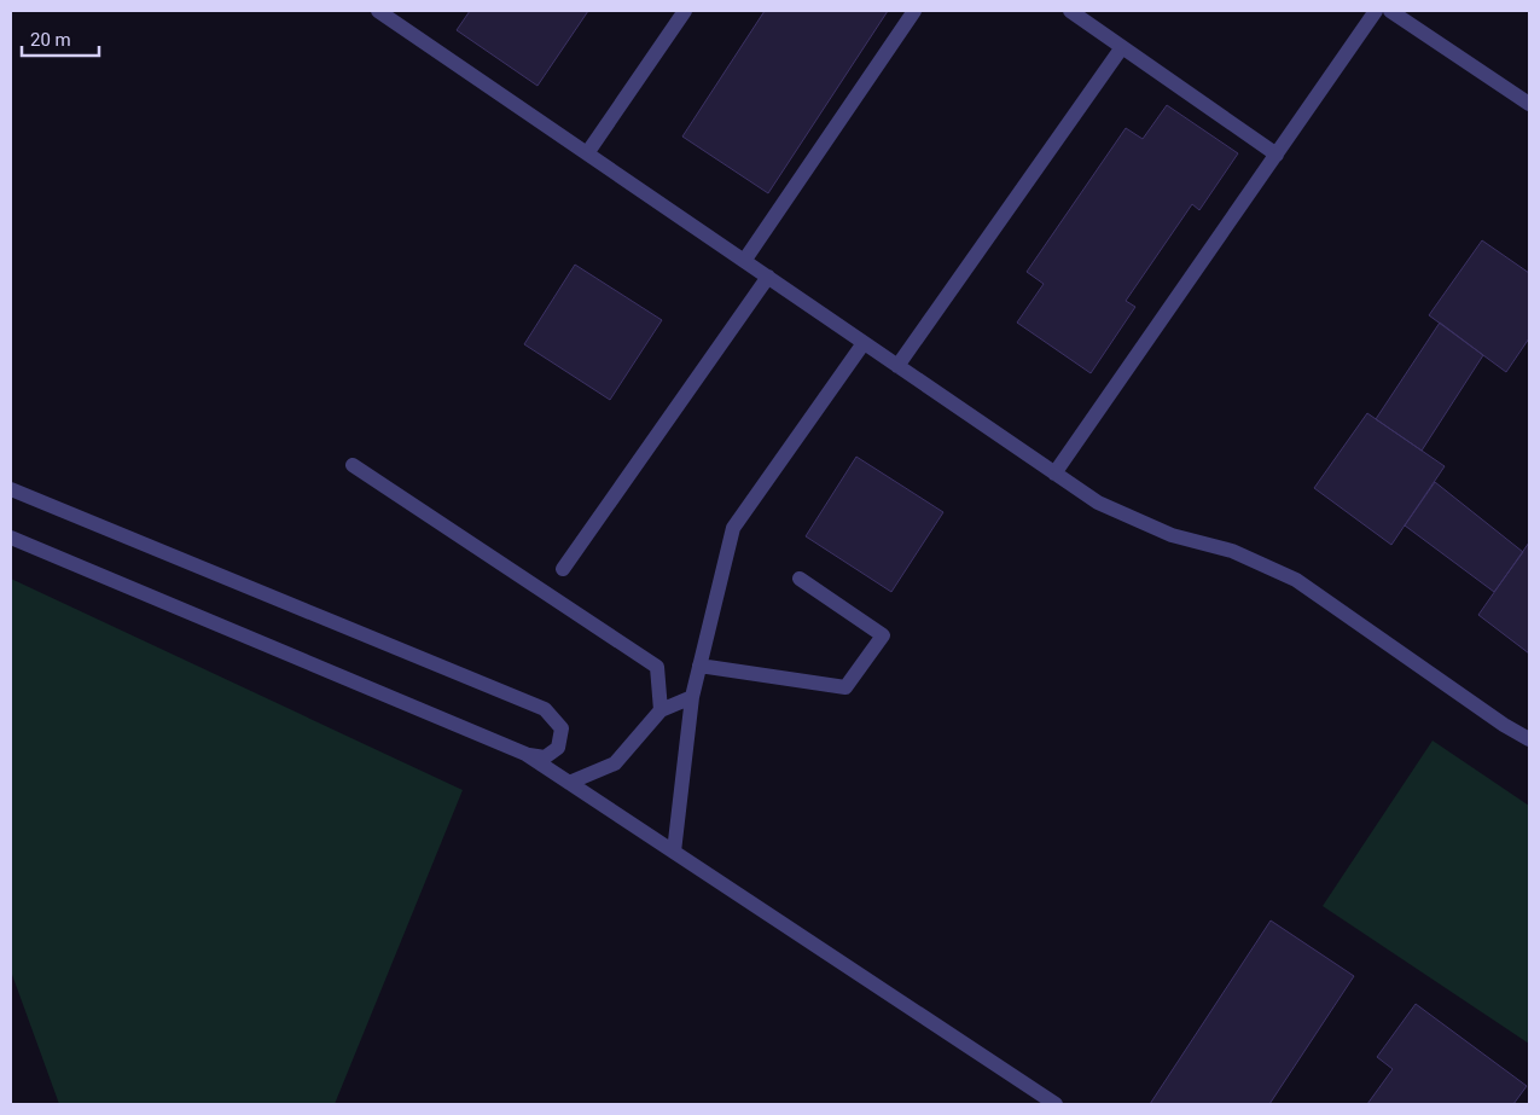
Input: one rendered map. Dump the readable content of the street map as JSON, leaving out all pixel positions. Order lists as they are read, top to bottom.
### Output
{
  "scale_bar": "20 m"
}
